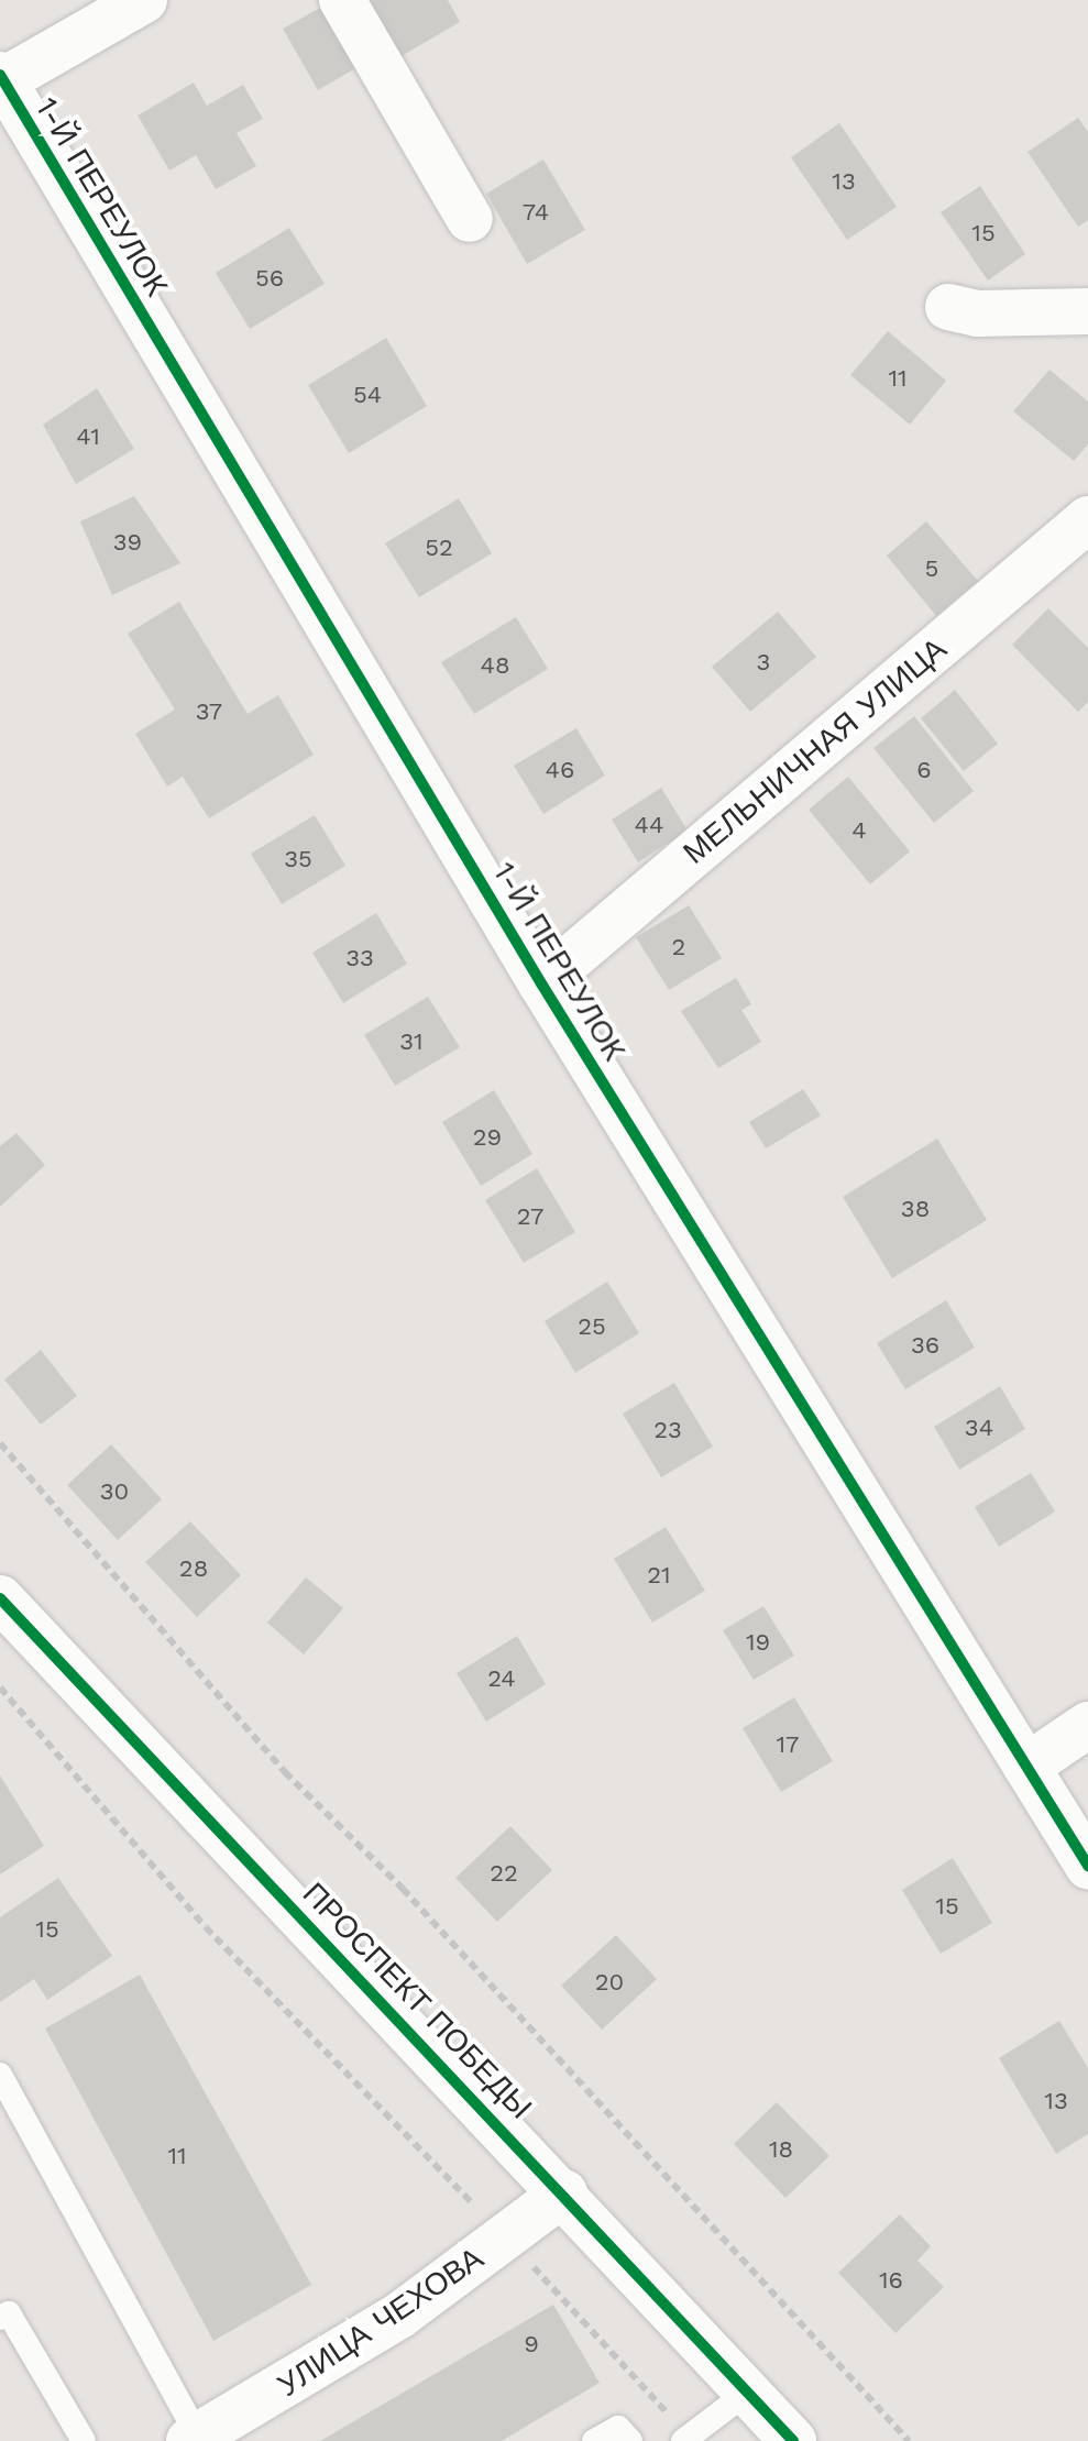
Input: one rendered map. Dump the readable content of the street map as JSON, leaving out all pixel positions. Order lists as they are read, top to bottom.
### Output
{
  "streets": {
    "street": [
      "1-Й ПЕРЕУЛОК",
      "МЕЛЬНИЧНАЯ УЛИЦА",
      "ПРОСПЕКТ ПОБЕДЫ",
      "УЛИЦА ЧЕХОВА"
    ]
  },
  "crossings": [
    ["1-Й ПЕРЕУЛОК", "МЕЛЬНИЧНАЯ УЛИЦА"],
    ["ПРОСПЕКТ ПОБЕДЫ", "УЛИЦА ЧЕХОВА"]
  ],
  "house_numbers": [
    "13",
    "74",
    "15",
    "56",
    "11",
    "54",
    "41",
    "39",
    "52",
    "5",
    "3",
    "48",
    "37",
    "46",
    "6",
    "44",
    "4",
    "35",
    "2",
    "33",
    "31",
    "29",
    "38",
    "27",
    "25",
    "36",
    "34",
    "23",
    "30",
    "28",
    "21",
    "19",
    "24",
    "17",
    "22",
    "15",
    "15",
    "20",
    "13",
    "18",
    "11",
    "16",
    "9"
  ]
}
